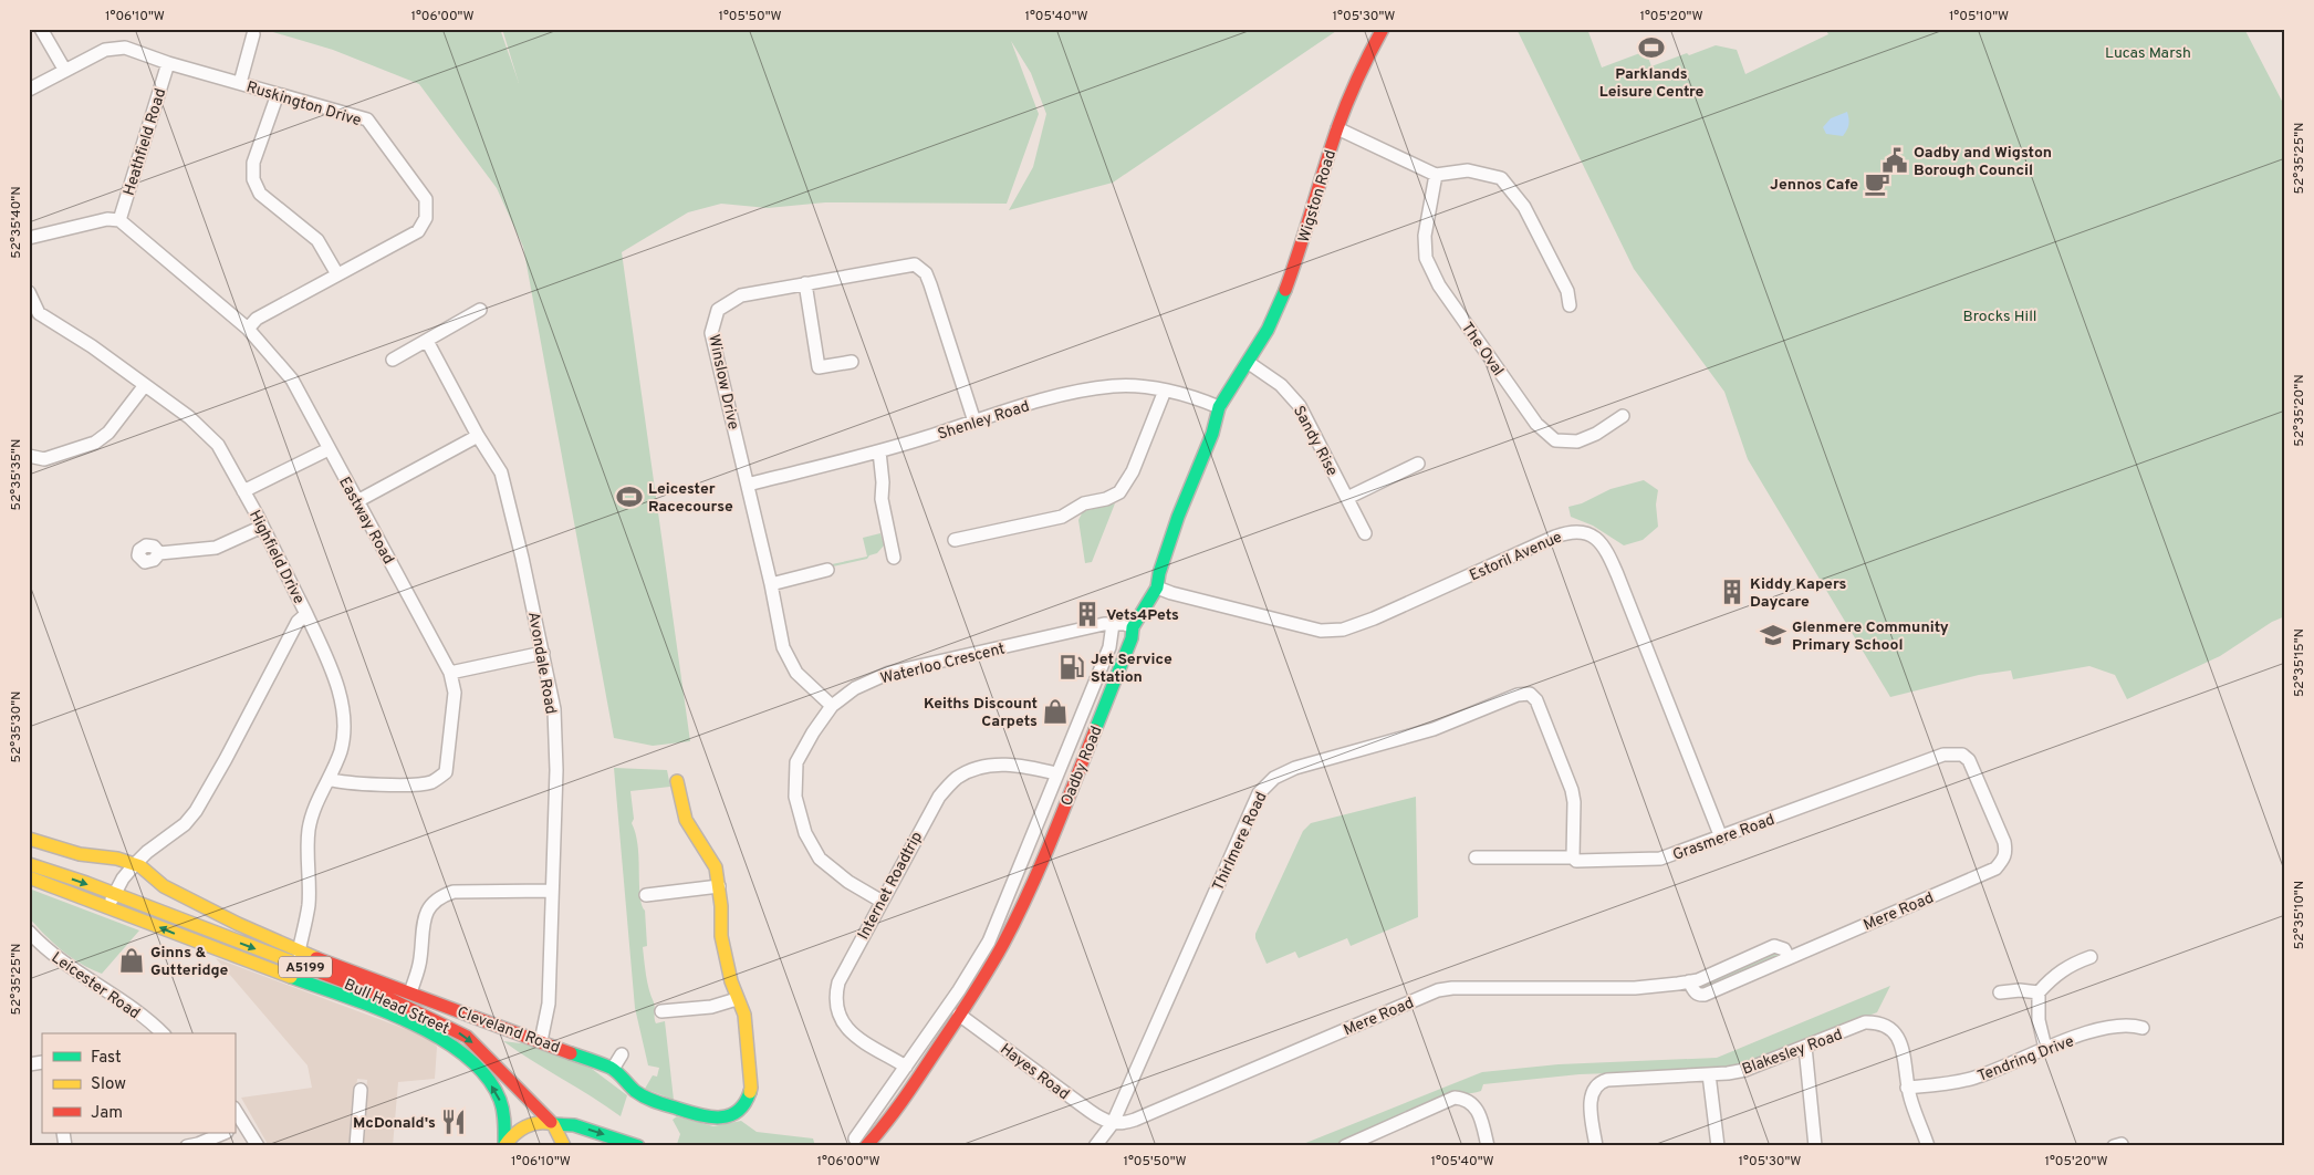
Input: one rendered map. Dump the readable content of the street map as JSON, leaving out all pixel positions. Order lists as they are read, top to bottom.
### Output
{
  "streets": {
    "main road": [
      "Wigston Road",
      "Oadby Road",
      "A5199",
      "Bull Head Street",
      "Cleveland Road"
    ],
    "street": [
      "Ruskington Drive",
      "Heathfield Road",
      "The Oval",
      "Winslow Drive",
      "Shenley Road",
      "Sandy Rise",
      "Eastway Road",
      "Estoril Avenue",
      "Highfield Drive",
      "Avondale Road",
      "Waterloo Crescent",
      "Grasmere Road",
      "Thirlmere Road",
      "Internet Roadtrip",
      "Mere Road",
      "Leicester Road",
      "Blakesley Road",
      "Tendring Drive",
      "Hayes Road"
    ]
  },
  "crossings": [
    ["Ruskington Drive", "Heathfield Road"],
    ["Ruskington Drive", "Eastway Road"],
    ["Heathfield Road", "Eastway Road"],
    ["Wigston Road", "Sandy Rise"],
    ["Wigston Road", "Oadby Road"],
    ["Winslow Drive", "Shenley Road"],
    ["Winslow Drive", "Waterloo Crescent"],
    ["Shenley Road", "Oadby Road"],
    ["Sandy Rise", "Oadby Road"],
    ["Estoril Avenue", "Oadby Road"],
    ["Estoril Avenue", "Grasmere Road"],
    ["Highfield Drive", "Bull Head Street"],
    ["Highfield Drive", "Cleveland Road"],
    ["Avondale Road", "Cleveland Road"],
    ["Waterloo Crescent", "Oadby Road"],
    ["Waterloo Crescent", "Internet Roadtrip"],
    ["Oadby Road", "Internet Roadtrip"],
    ["Oadby Road", "Hayes Road"],
    ["Grasmere Road", "Thirlmere Road"],
    ["Grasmere Road", "Mere Road"],
    ["Thirlmere Road", "Mere Road"],
    ["Thirlmere Road", "Hayes Road"],
    ["Mere Road", "Hayes Road"],
    ["Blakesley Road", "Tendring Drive"]
  ],
  "parks": ["Lucas Marsh", "Brocks Hill"],
  "places": {
    "sports": ["Parklands Leisure Centre", "Leicester Racecourse"],
    "public building": ["Oadby and Wigston Borough Council"],
    "cafe": ["Jennos Cafe"],
    "building": ["Kiddy Kapers Daycare", "Vets4Pets"],
    "school or university": ["Glenmere Community Primary School"],
    "fuel station": ["Jet Service Station"],
    "shop": ["Keiths Discount Carpets", "Ginns & Gutteridge"],
    "restaurant": ["McDonald's"]
  },
  "legend": ["Fast", "Slow", "Jam"],
  "coordinates": [
    "1°06'10\"W",
    "1°06'00\"W",
    "1°05'50\"W",
    "1°05'40\"W",
    "1°05'30\"W",
    "1°05'20\"W",
    "1°05'10\"W",
    "52°35'25\"N",
    "52°35'40\"N",
    "52°35'20\"N",
    "52°35'35\"N",
    "52°35'15\"N",
    "52°35'30\"N",
    "52°35'10\"N"
  ]
}
